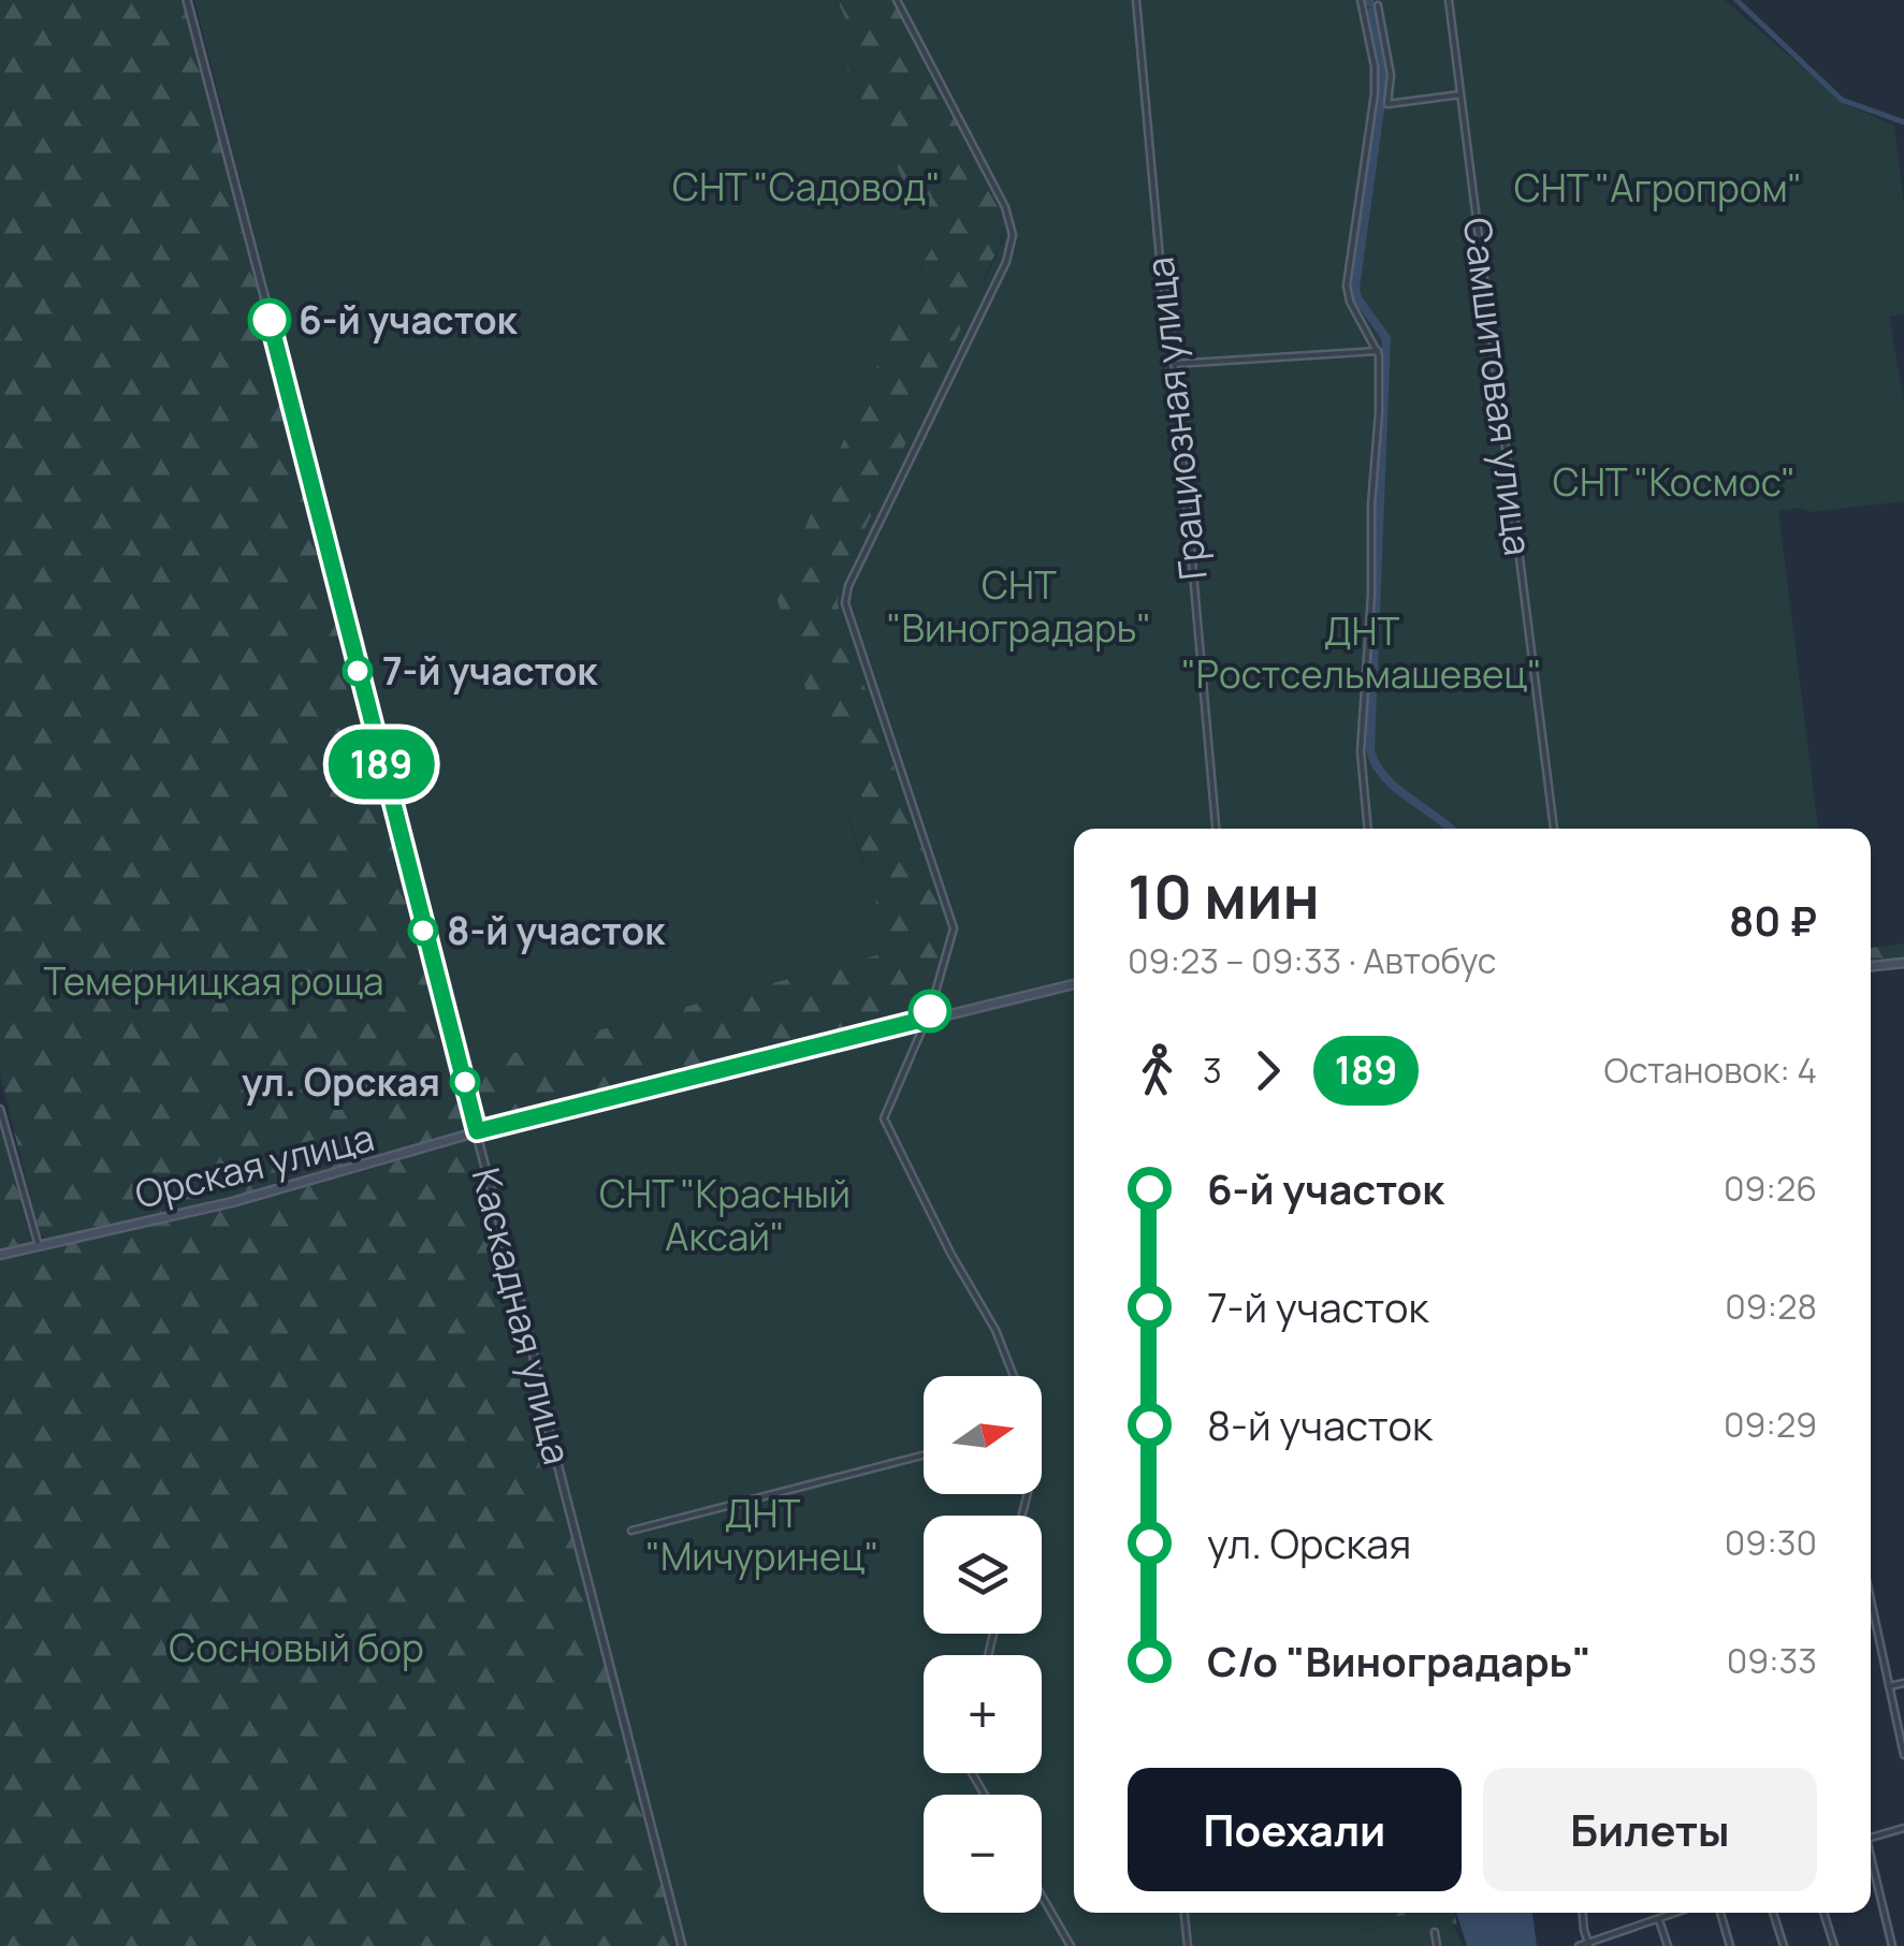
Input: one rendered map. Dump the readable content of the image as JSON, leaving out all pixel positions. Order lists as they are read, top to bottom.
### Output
{
  "streets": {
    "main road": ["Орская улица"],
    "street": ["Самшитовая улица", "Грациозная улица", "Каскадная улица"]
  },
  "crossings": [
    ["Орская улица", "Каскадная улица"]
  ],
  "parks": [
    "СНТ \"Садовод\"",
    "СНТ \"Агропром\"",
    "СНТ \"Космос\"",
    "СНТ \"Виноградарь\"",
    "ДНТ \"Ростсельмашевец\"",
    "Темерницкая роща",
    "СНТ \"Красный Аксай\"",
    "ДНТ \"Мичуринец\"",
    "Сосновый бор"
  ],
  "places": [
    "6-й участок",
    "7-й участок",
    "8-й участок",
    "ул. Орская"
  ],
  "lines": ["bus line 189"],
  "north": "right",
  "page": {
    "on_map": "189",
    "heading": ["10 мин", "09:23 – 09:33 · Автобус", "80 ₽"],
    "legs": ["3", "189", "Остановок: 4"],
    "list": [
      {
        "name": "6-й участок",
        "value": "09:26"
      },
      {
        "name": "7-й участок",
        "value": "09:28"
      },
      {
        "name": "8-й участок",
        "value": "09:29"
      },
      {
        "name": "ул. Орская",
        "value": "09:30"
      },
      {
        "name": "С/о \"Виноградарь\"",
        "value": "09:33"
      }
    ],
    "map_buttons": ["+", "−"],
    "buttons": ["Поехали", "Билеты"]
  }
}
